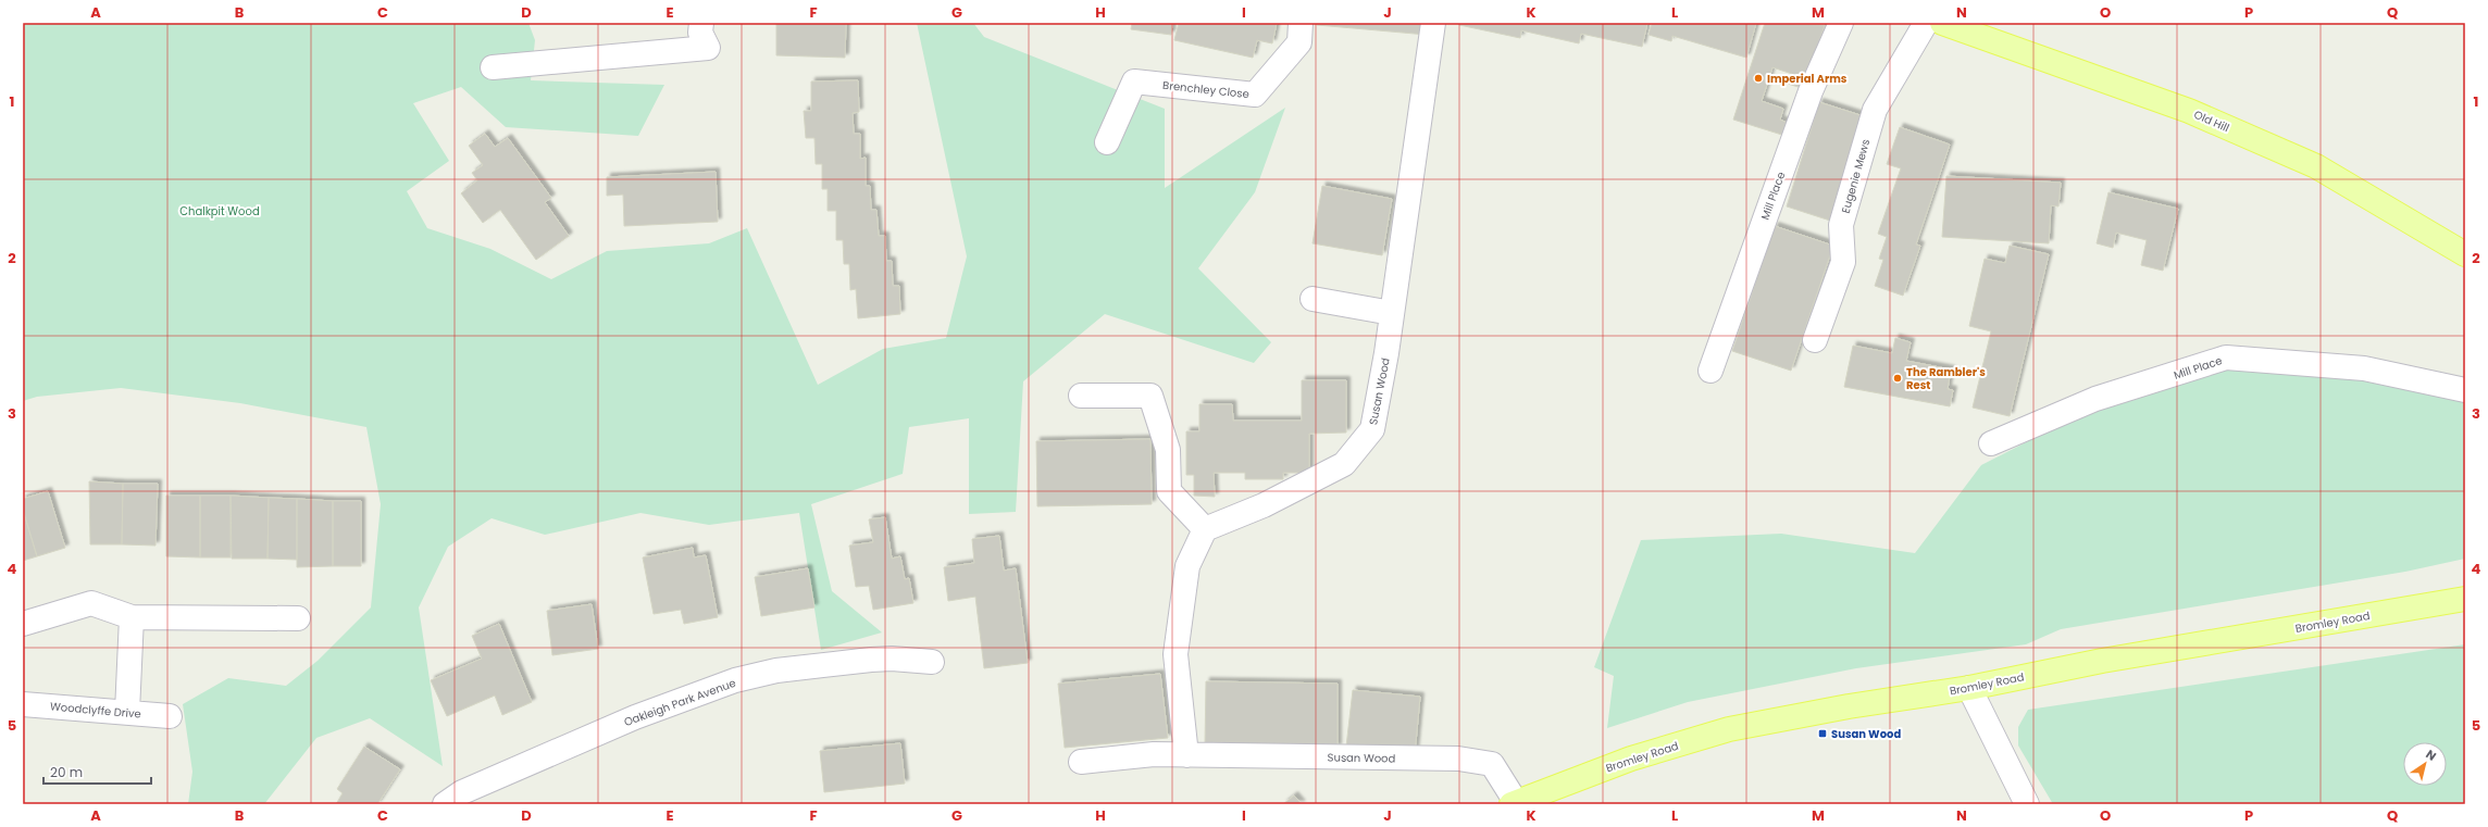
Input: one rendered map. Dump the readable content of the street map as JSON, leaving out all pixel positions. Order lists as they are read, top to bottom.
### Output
{
  "streets": {
    "main road": ["Old Hill", "Bromley Road"],
    "street": [
      "Brenchley Close",
      "Eugenie Mews",
      "Mill Place",
      "Susan Wood",
      "Oakleigh Park Avenue",
      "Woodclyffe Drive"
    ]
  },
  "crossings": [
    ["Susan Wood", "Bromley Road"]
  ],
  "parks": ["Chalkpit Wood"],
  "places": {
    "other": ["Imperial Arms", "The Rambler's Rest"],
    "transit": ["Susan Wood"]
  },
  "scale_bar": "20 m",
  "north": "top right",
  "grid": {
    "columns": [
      "A",
      "B",
      "C",
      "D",
      "E",
      "F",
      "G",
      "H",
      "I",
      "J",
      "K",
      "L",
      "M",
      "N",
      "O",
      "P",
      "Q"
    ],
    "rows": [
      "1",
      "2",
      "3",
      "4",
      "5"
    ]
  }
}
